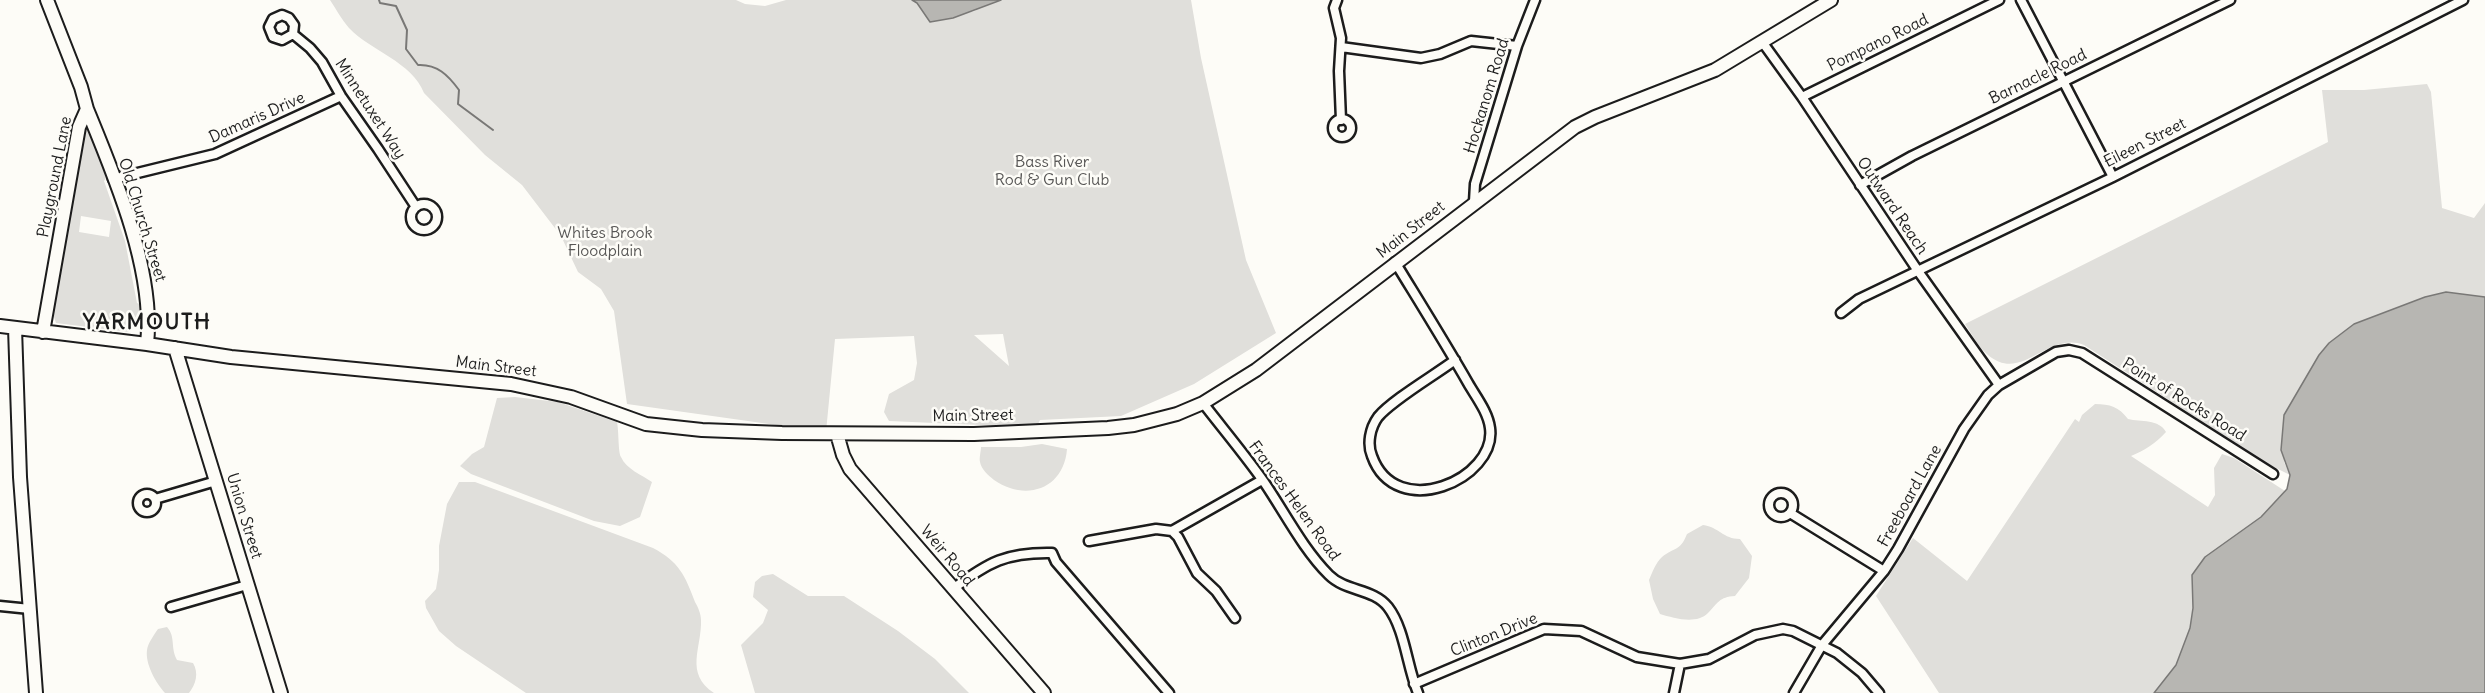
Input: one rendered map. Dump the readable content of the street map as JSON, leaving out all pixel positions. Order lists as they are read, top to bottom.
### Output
{
  "streets": {
    "main road": [
      "Playground Lane",
      "Old Church Street",
      "Main Street",
      "Union Street",
      "Weir Road"
    ],
    "street": [
      "Pompano Road",
      "Barnacle Road",
      "Hockanom Road",
      "Minnetuxet Way",
      "Damaris Drive",
      "Eileen Street",
      "Outward Reach",
      "Point of Rocks Road",
      "Freeboard Lane",
      "Frances Helen Road",
      "Clinton Drive"
    ]
  },
  "crossings": [
    ["Pompano Road", "Outward Reach"],
    ["Barnacle Road", "Outward Reach"],
    ["Hockanom Road", "Main Street"],
    ["Minnetuxet Way", "Damaris Drive"],
    ["Damaris Drive", "Old Church Street"],
    ["Eileen Street", "Outward Reach"],
    ["Playground Lane", "Old Church Street"],
    ["Playground Lane", "Main Street"],
    ["Outward Reach", "Main Street"],
    ["Outward Reach", "Freeboard Lane"],
    ["Old Church Street", "Main Street"],
    ["Main Street", "Frances Helen Road"],
    ["Main Street", "Union Street"],
    ["Main Street", "Weir Road"],
    ["Point of Rocks Road", "Freeboard Lane"],
    ["Freeboard Lane", "Clinton Drive"],
    ["Frances Helen Road", "Clinton Drive"]
  ],
  "districts": ["YARMOUTH"],
  "parks": ["Bass River Rod & Gun Club", "Whites Brook Floodplain"]
}
